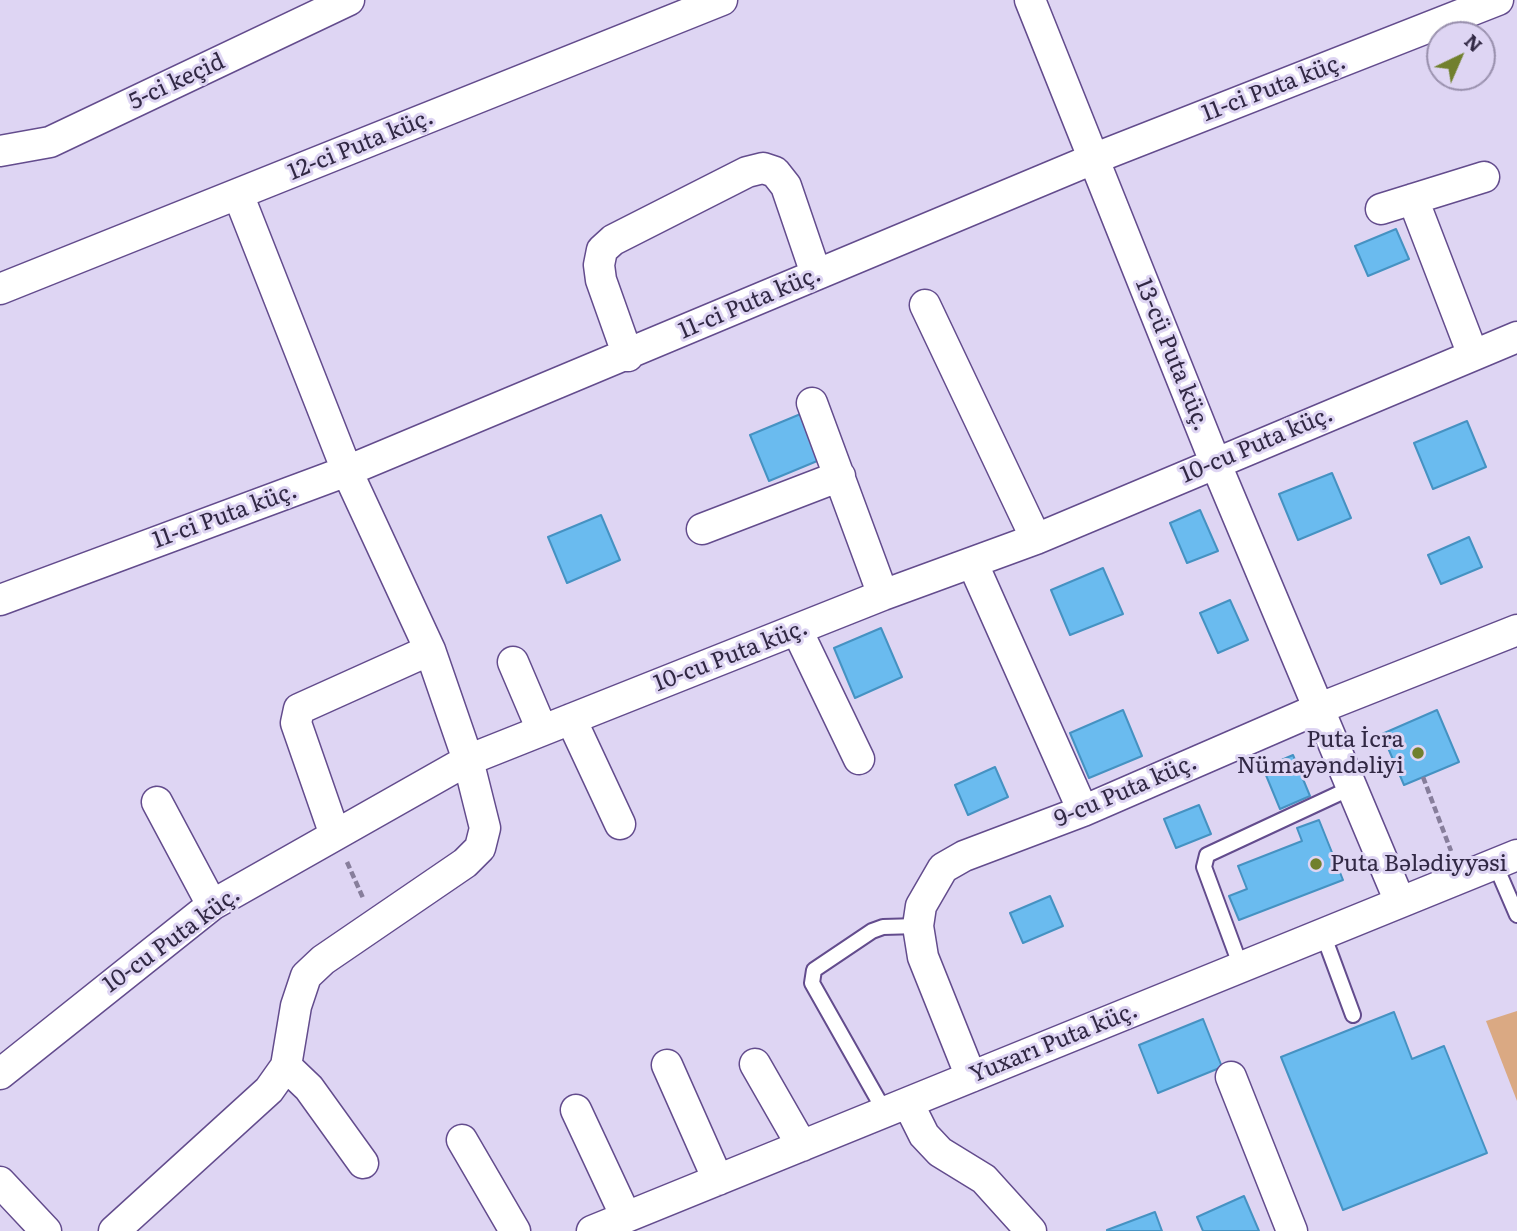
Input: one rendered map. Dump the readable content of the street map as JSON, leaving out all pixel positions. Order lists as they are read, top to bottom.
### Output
{
  "streets": {
    "street": [
      "5-ci keçid",
      "11-ci Puta küç.",
      "12-ci Puta küç.",
      "13-cü Puta küç.",
      "10-cu Puta küç.",
      "9-cu Puta küç.",
      "Yuxarı Puta küç."
    ]
  },
  "crossings": [
    ["11-ci Puta küç.", "13-cü Puta küç."],
    ["13-cü Puta küç.", "10-cu Puta küç."],
    ["13-cü Puta küç.", "9-cu Puta küç."],
    ["13-cü Puta küç.", "Yuxarı Puta küç."],
    ["9-cu Puta küç.", "Yuxarı Puta küç."]
  ],
  "places": ["Puta İcra Nümayəndəliyi", "Puta Bələdiyyəsi"],
  "north": "top right"
}
